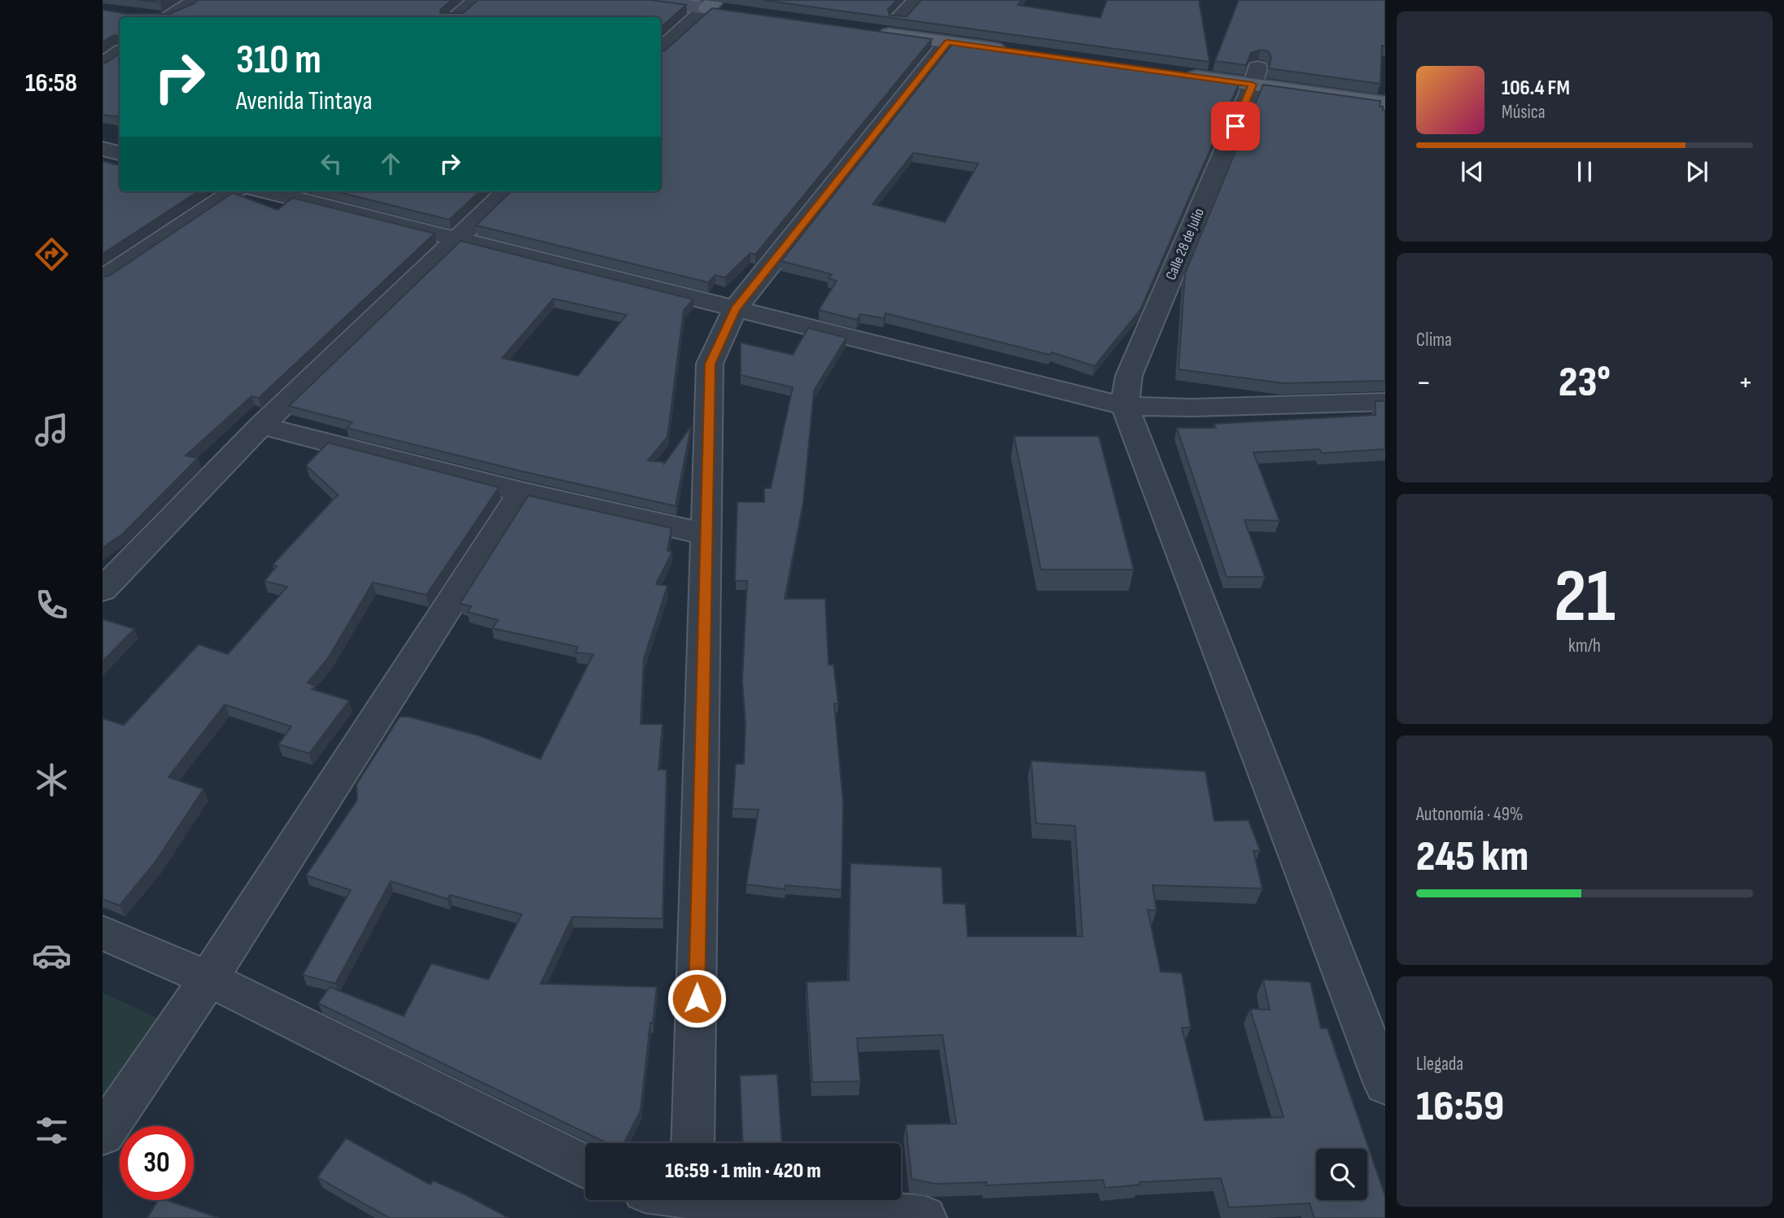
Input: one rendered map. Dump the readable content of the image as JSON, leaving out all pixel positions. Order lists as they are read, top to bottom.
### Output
{
  "streets": {
    "street": ["Calle 28 de Julio"]
  },
  "page": {
    "tabs": "16:58",
    "turn": ["310 m", "Avenida Tintaya"],
    "song": ["106.4 FM", "Música"],
    "tile": [
      "Clima",
      ["21", "km/h"],
      ["Autonomía · 49%", "245 km"],
      ["Llegada", "16:59"]
    ],
    "heat": ["−", "23°", "+"],
    "limit": "30",
    "trip": "16:59 · 1 min · 420 m"
  }
}
